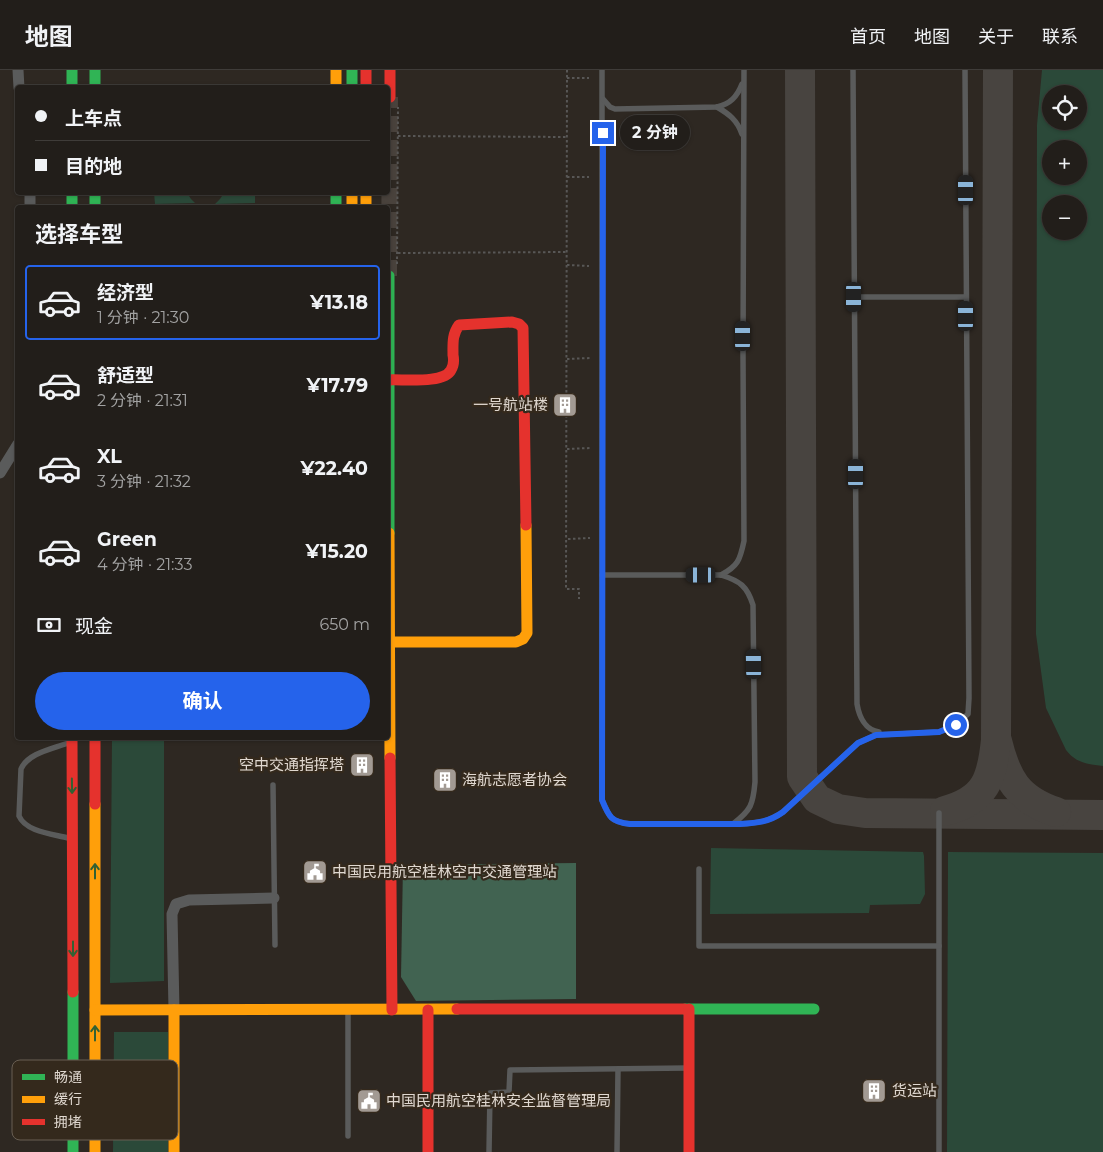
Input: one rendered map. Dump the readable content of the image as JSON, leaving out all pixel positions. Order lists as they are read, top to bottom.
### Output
{
  "places": {
    "building": [
      "一号航站楼",
      "空中交通指挥塔",
      "海航志愿者协会",
      "货运站"
    ],
    "public building": ["中国民用航空桂林空中交通管理站", "中国民用航空桂林安全监督管理局"]
  },
  "legend": ["畅通", "缓行", "拥堵"],
  "page": {
    "header": "地图",
    "nav": [
      "首页",
      "地图",
      "关于",
      "联系"
    ],
    "map_buttons": ["+", "−"],
    "banner": ["上车点", "目的地"],
    "bubble": "2 分钟",
    "heading": "选择车型",
    "list": [
      {
        "name": "经济型",
        "note": "1 分钟 · 21:30",
        "value": "¥13.18"
      },
      {
        "name": "舒适型",
        "note": "2 分钟 · 21:31",
        "value": "¥17.79"
      },
      {
        "name": "XL",
        "note": "3 分钟 · 21:32",
        "value": "¥22.40"
      },
      {
        "name": "Green",
        "note": "4 分钟 · 21:33",
        "value": "¥15.20"
      }
    ],
    "pay": ["现金", "650 m"],
    "buttons": "确认"
  }
}
